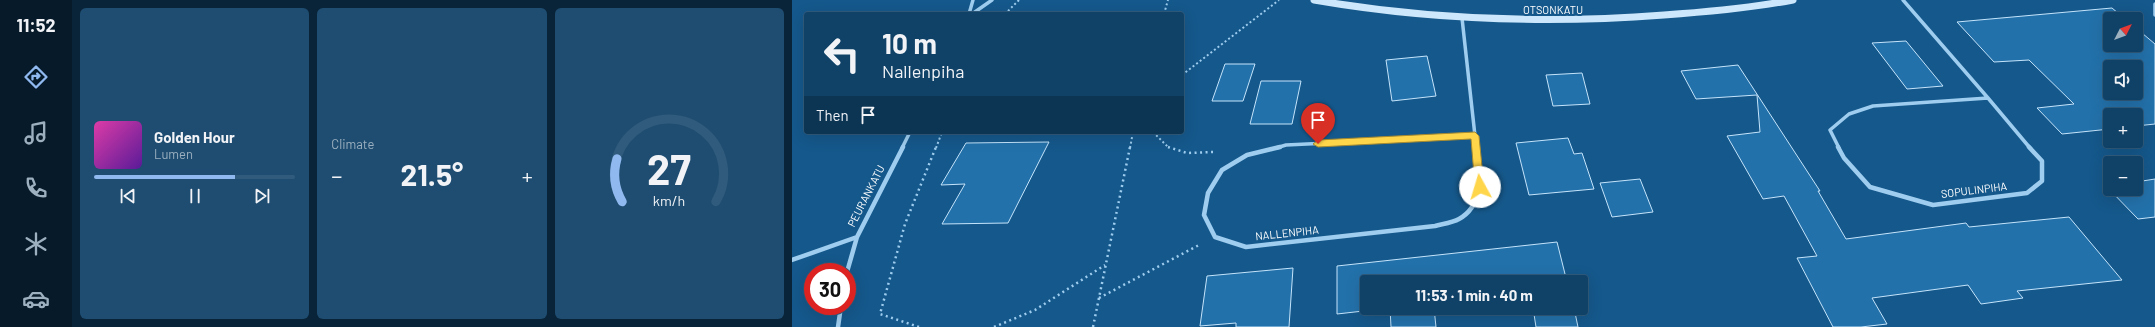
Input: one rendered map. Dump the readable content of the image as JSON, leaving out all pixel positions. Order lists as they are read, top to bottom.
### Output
{
  "streets": {
    "street": [
      "OTSONKATU",
      "SOPULINPIHA",
      "PEURANKATU",
      "NALLENPIHA"
    ]
  },
  "crossings": [
    ["OTSONKATU", "NALLENPIHA"]
  ],
  "north": "top right",
  "page": {
    "tabs": "11:52",
    "tile": "Climate",
    "map_buttons": ["+", "−"],
    "turn": ["10 m", "Nallenpiha"],
    "then": "Then",
    "song": ["Golden Hour", "Lumen"],
    "heat": ["−", "21.5°", "+"],
    "limit": "30",
    "trip": "11:53 · 1 min · 40 m",
    "gauge": ["27", "km/h"]
  }
}
